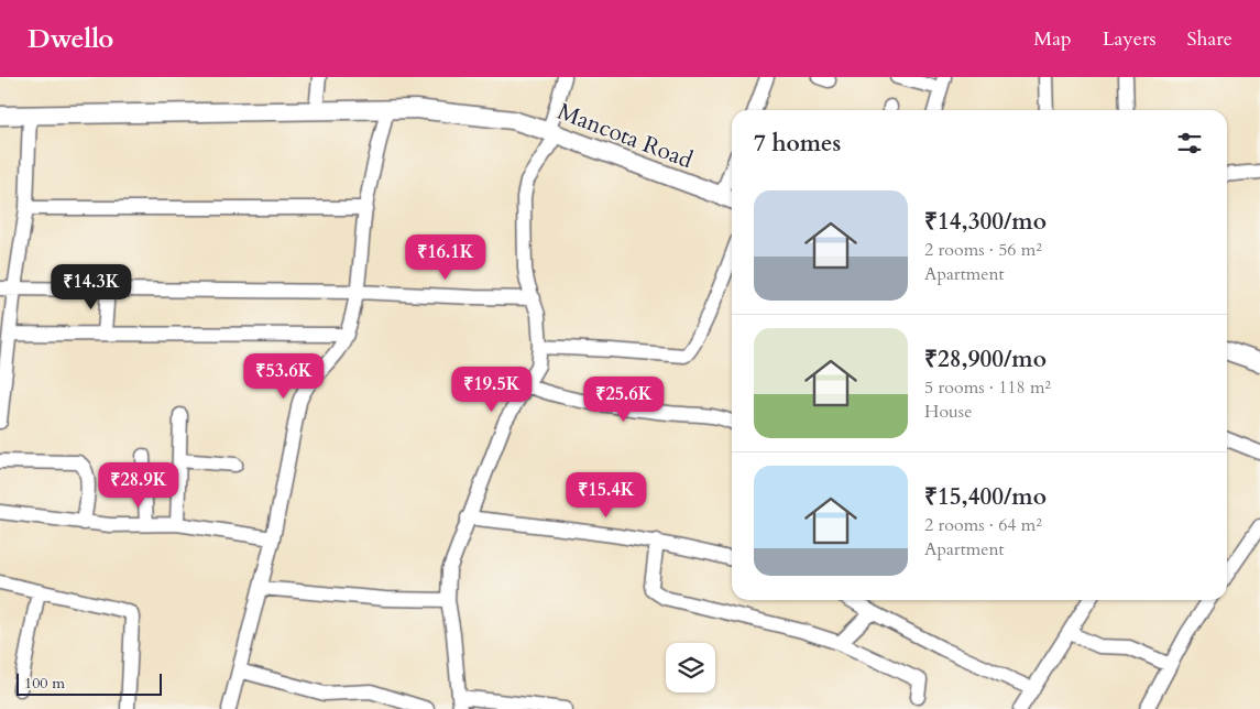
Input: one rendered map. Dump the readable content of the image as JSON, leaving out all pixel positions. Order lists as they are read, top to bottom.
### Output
{
  "streets": {
    "main road": ["Mancota Road"]
  },
  "scale_bar": "100 m",
  "page": {
    "header": "Dwello",
    "nav": ["Map", "Layers", "Share"],
    "heading": "7 homes",
    "list": [
      {
        "name": "₹14,300/mo",
        "note": "2 rooms · 56 m² · Apartment"
      },
      {
        "name": "₹28,900/mo",
        "note": "5 rooms · 118 m² · House"
      },
      {
        "name": "₹15,400/mo",
        "note": "2 rooms · 64 m² · Apartment"
      }
    ],
    "price": [
      "₹16.1K",
      "₹14.3K",
      "₹53.6K",
      "₹19.5K",
      "₹25.6K",
      "₹28.9K",
      "₹15.4K"
    ],
    "scale": "100 m"
  }
}
